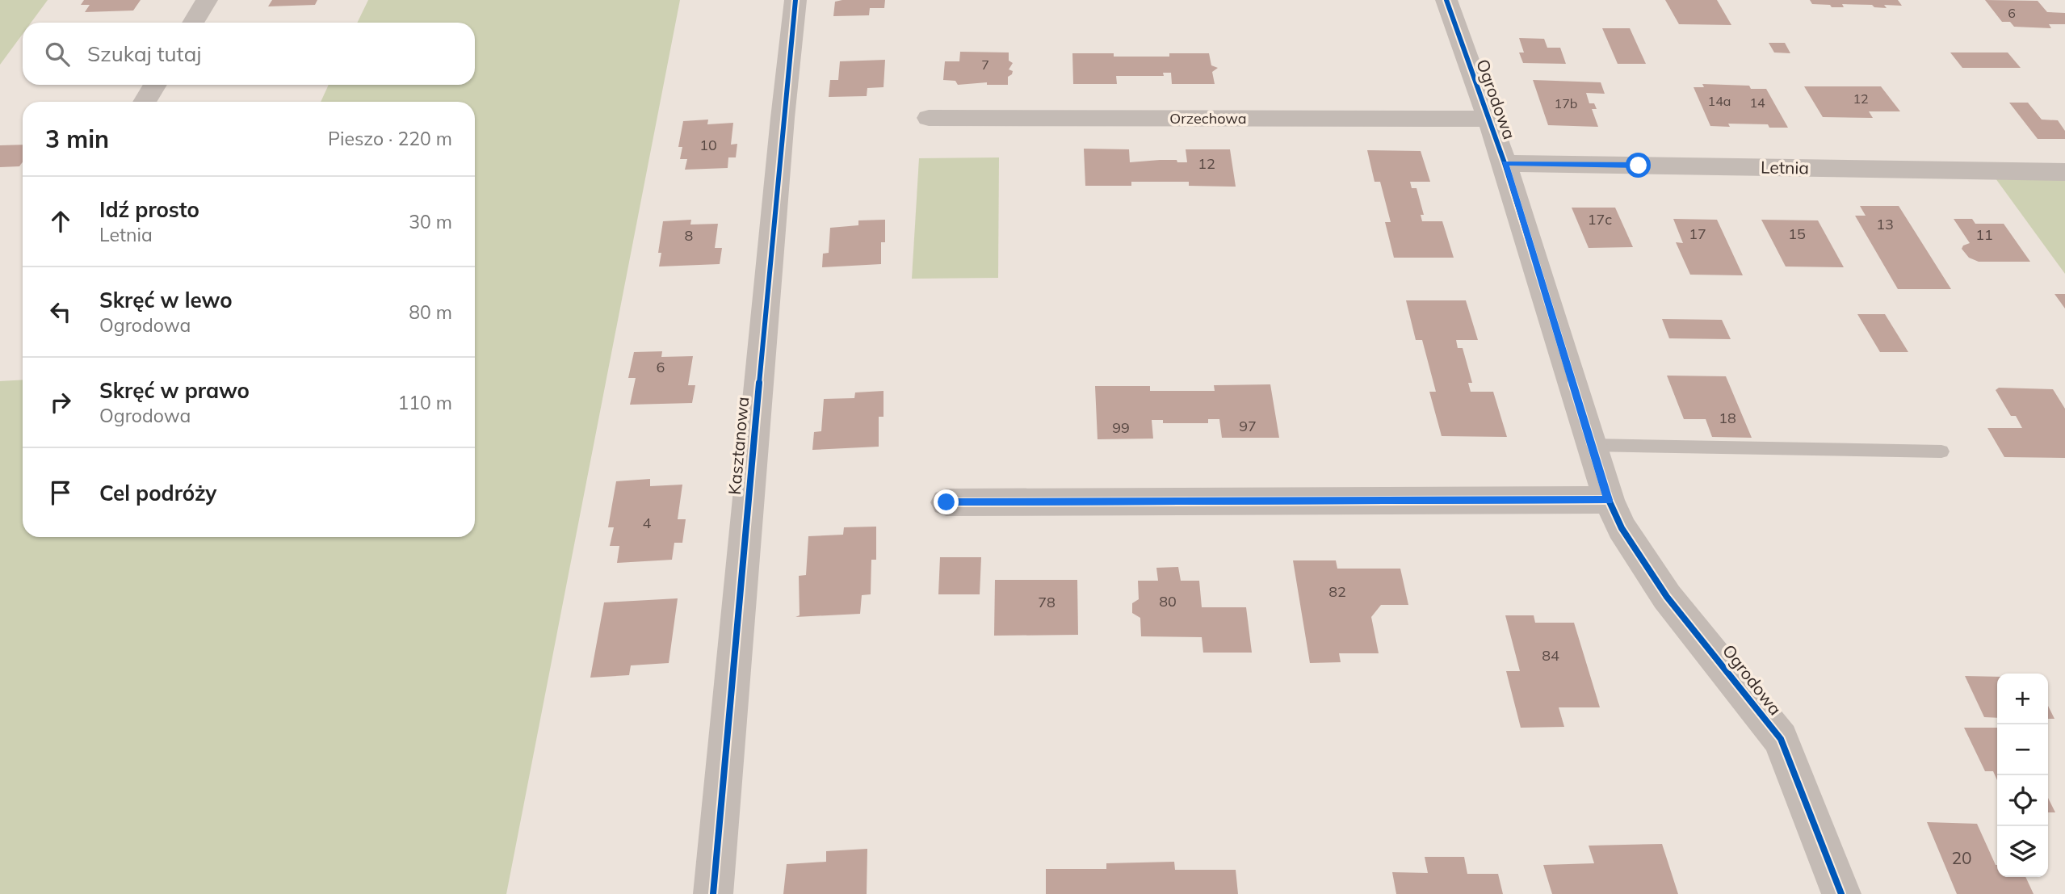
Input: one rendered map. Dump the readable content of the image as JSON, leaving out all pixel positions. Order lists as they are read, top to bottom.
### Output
{
  "streets": {
    "street": [
      "Ogrodowa",
      "Orzechowa",
      "Letnia",
      "Kasztanowa"
    ]
  },
  "crossings": [
    ["Ogrodowa", "Orzechowa"],
    ["Ogrodowa", "Letnia"]
  ],
  "house_numbers": [
    "6",
    "7",
    "12",
    "14a",
    "14",
    "17b",
    "10",
    "12",
    "17c",
    "13",
    "17",
    "15",
    "11",
    "8",
    "6",
    "18",
    "97",
    "99",
    "4",
    "82",
    "80",
    "78",
    "84",
    "20"
  ],
  "page": {
    "search": "Szukaj tutaj",
    "heading": ["3 min", "Pieszo · 220 m"],
    "list": [
      ["Idź prosto", "Letnia", "30 m"],
      ["Skręć w lewo", "Ogrodowa", "80 m"],
      ["Skręć w prawo", "Ogrodowa", "110 m"],
      "Cel podróży"
    ],
    "map_buttons": ["+", "−"]
  }
}
